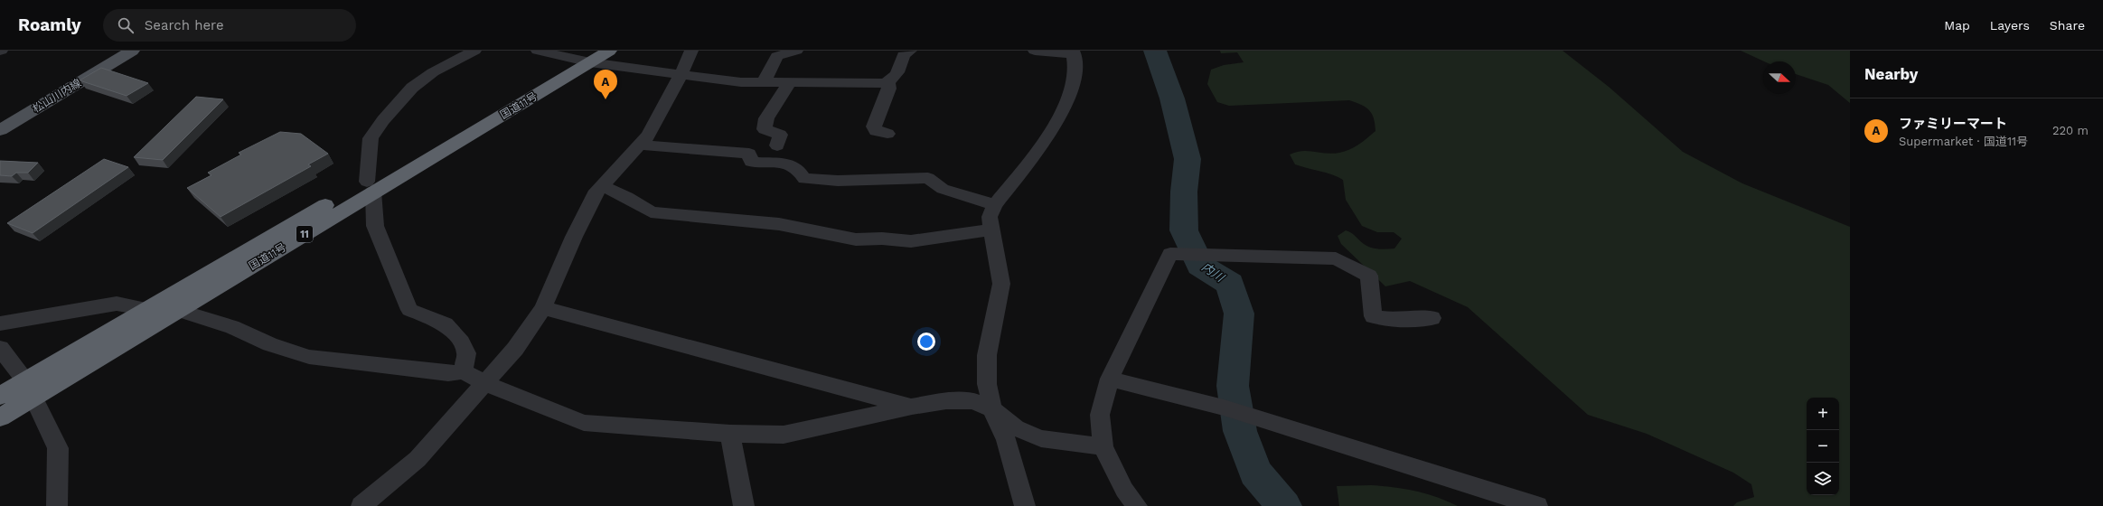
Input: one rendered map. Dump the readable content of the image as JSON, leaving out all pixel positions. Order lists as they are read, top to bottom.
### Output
{
  "streets": {
    "highway": ["国道11号", "11"],
    "main road": ["松山川内線"]
  },
  "water": ["内川"],
  "north": "right",
  "page": {
    "header": "Roamly",
    "search": "Search here",
    "nav": ["Map", "Layers", "Share"],
    "heading": "Nearby",
    "pins": "A",
    "list": [
      {
        "mark": "A",
        "name": "ファミリーマート",
        "note": "Supermarket · 国道11号",
        "value": "220 m"
      }
    ],
    "map_buttons": ["+", "−"]
  }
}
